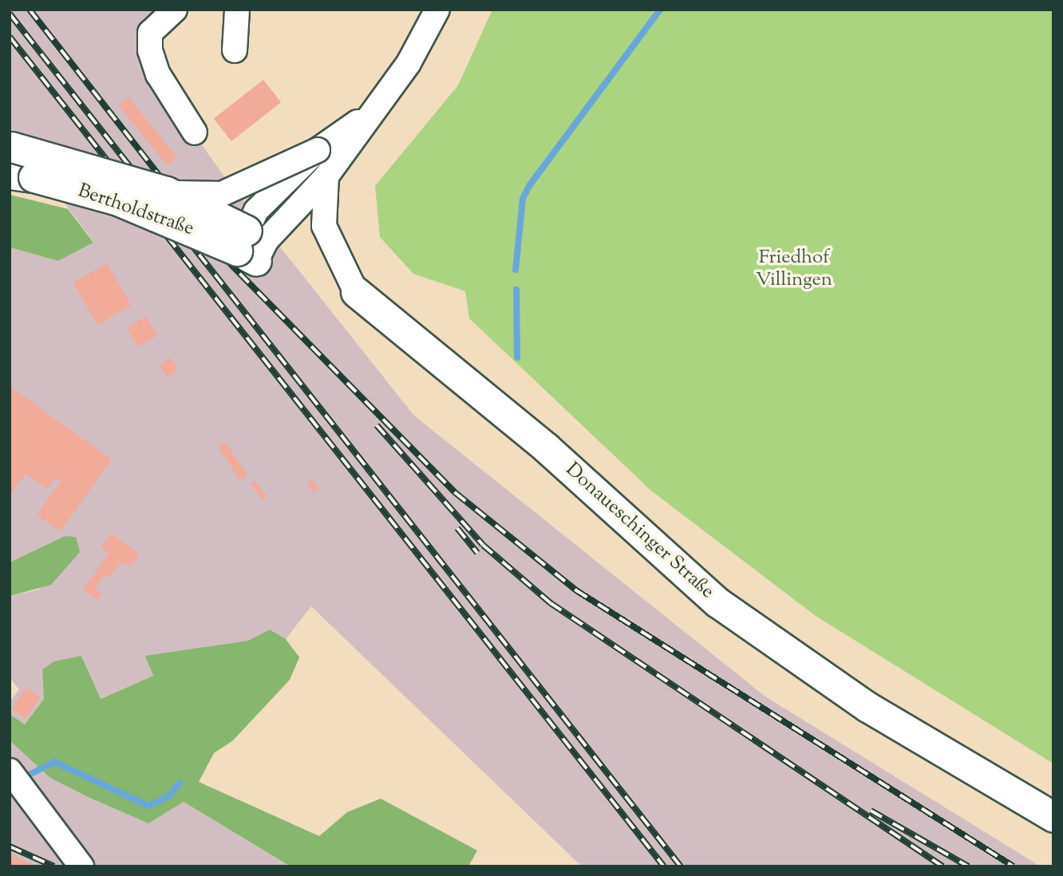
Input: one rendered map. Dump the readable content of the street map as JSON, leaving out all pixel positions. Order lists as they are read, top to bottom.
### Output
{
  "streets": {
    "main road": ["Bertholdstraße", "Donaueschinger Straße"]
  },
  "parks": ["Friedhof Villingen"]
}
